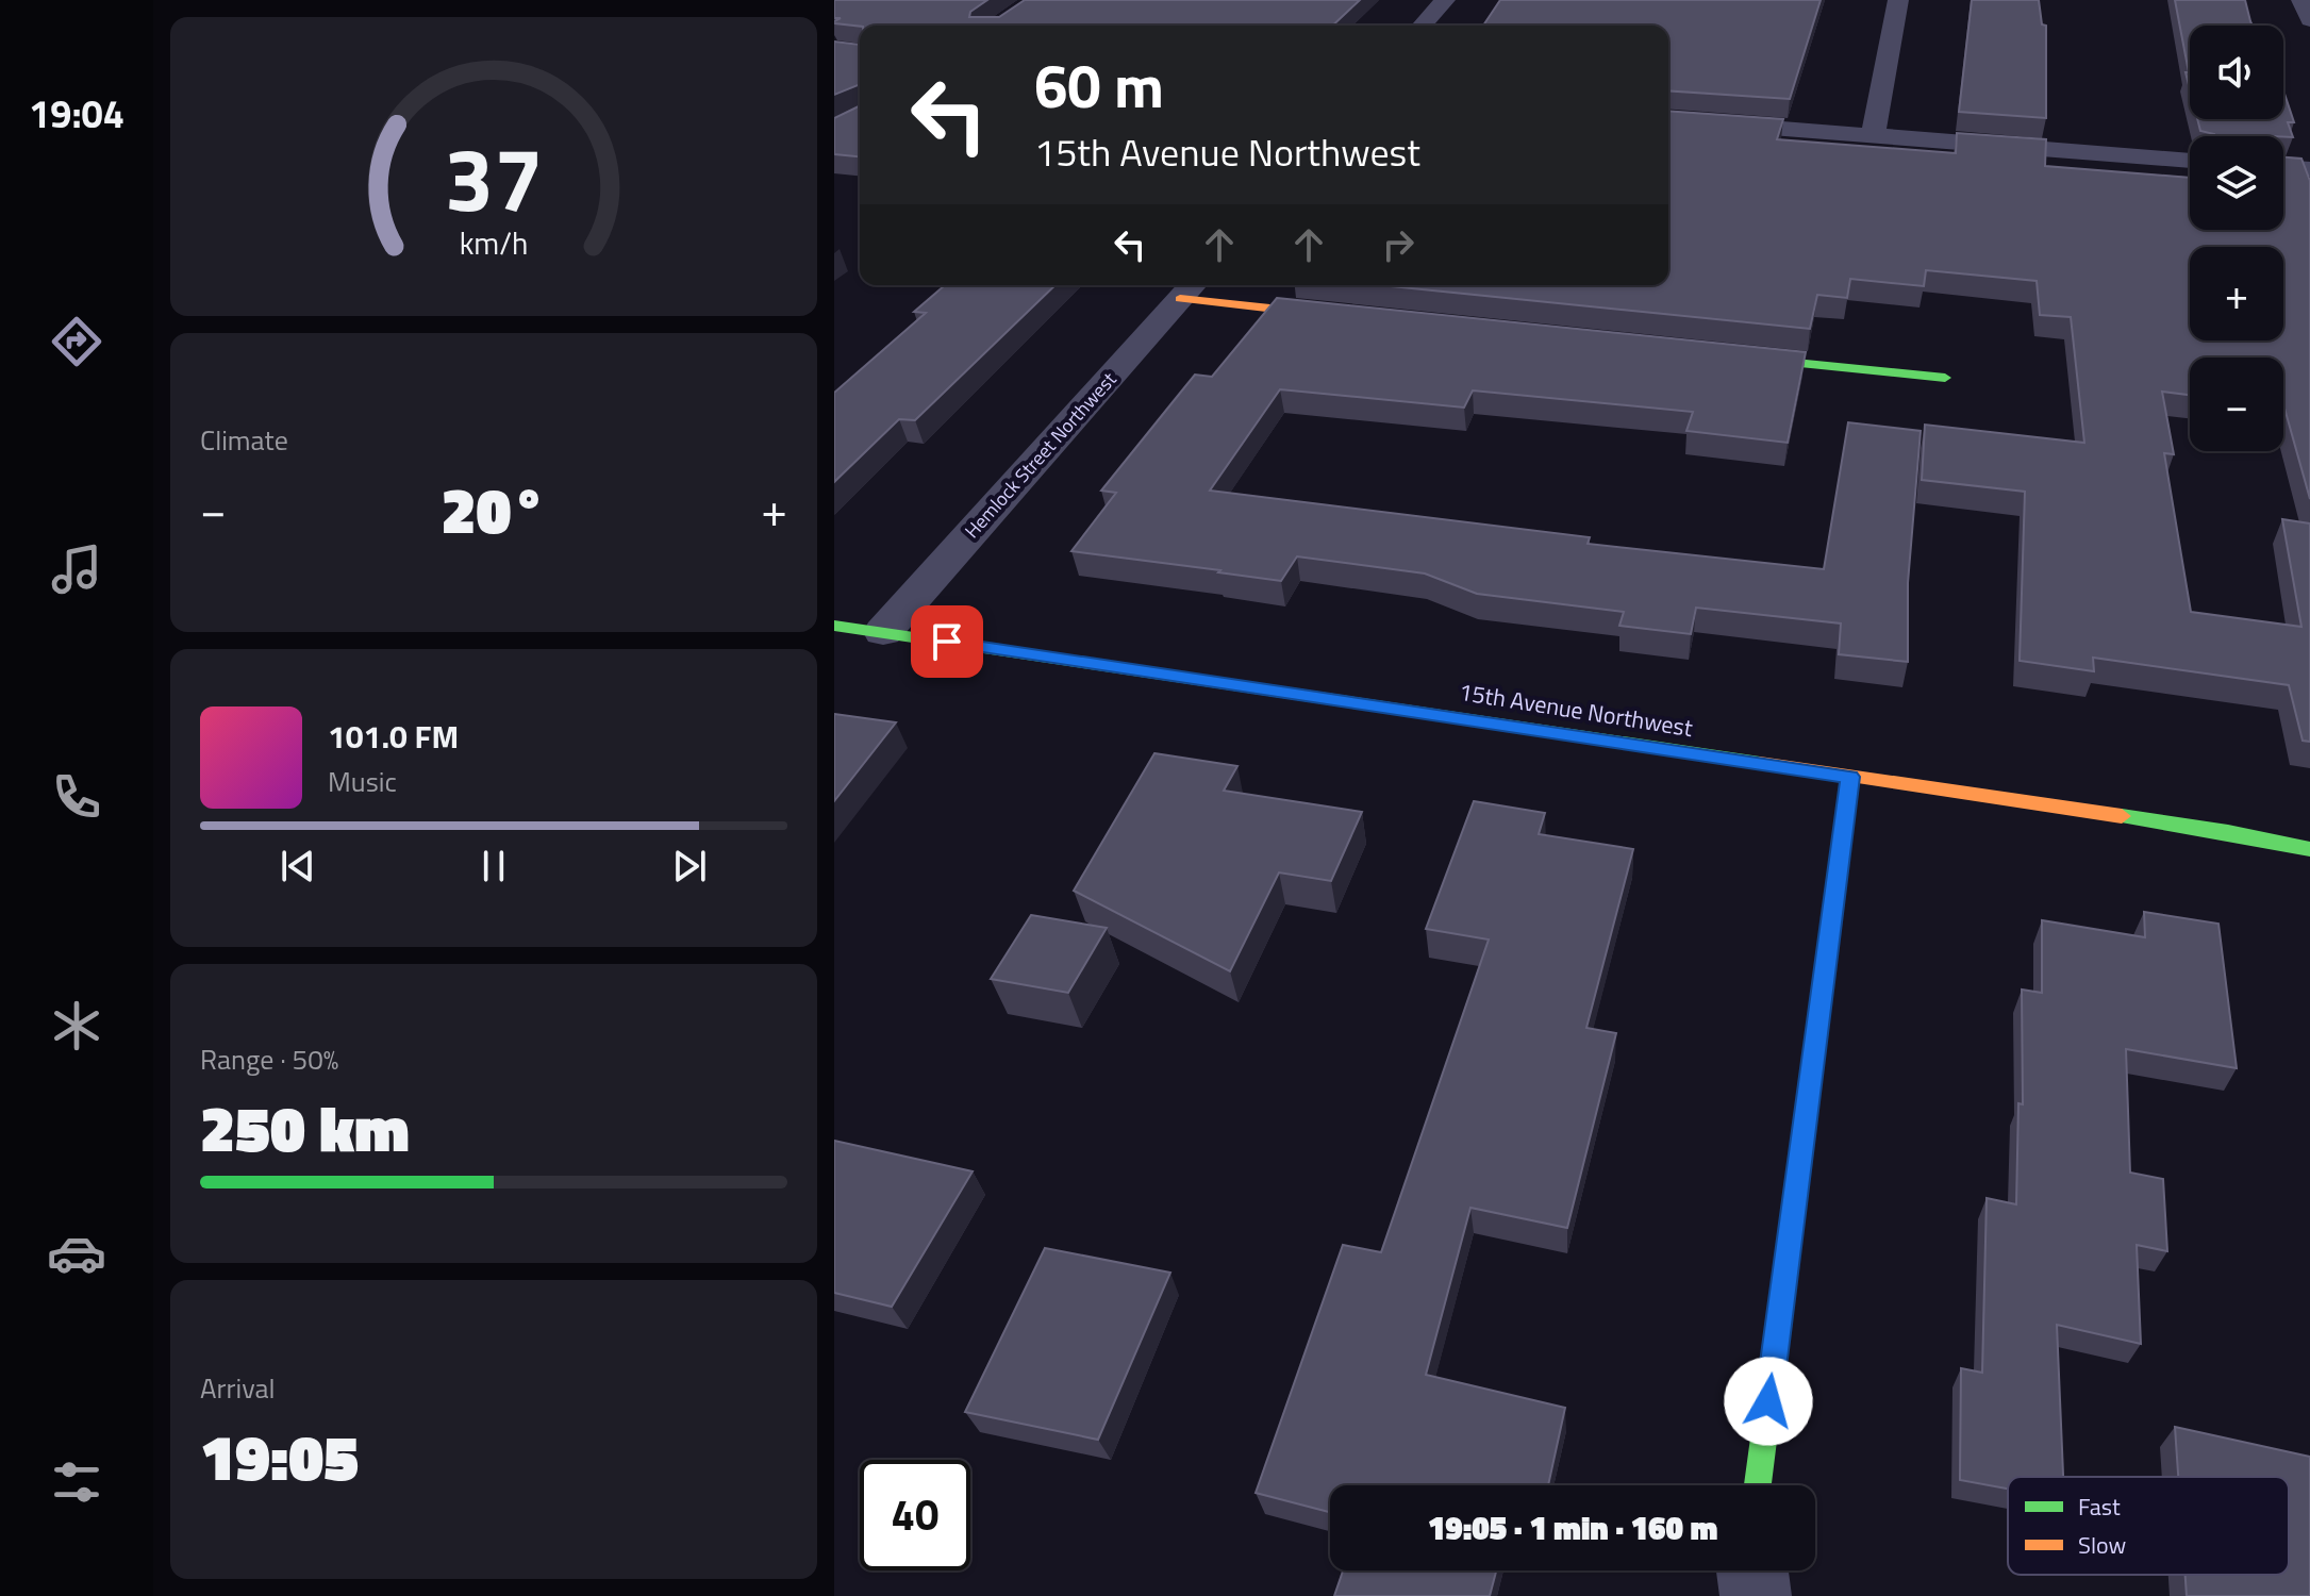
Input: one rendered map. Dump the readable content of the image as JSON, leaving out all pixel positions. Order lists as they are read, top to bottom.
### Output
{
  "streets": {
    "street": ["Hemlock Street Northwest", "15th Avenue Northwest"]
  },
  "crossings": [
    ["Hemlock Street Northwest", "15th Avenue Northwest"]
  ],
  "legend": ["Fast", "Slow"],
  "page": {
    "tabs": "19:04",
    "map_buttons": ["+", "−"],
    "turn": ["60 m", "15th Avenue Northwest"],
    "tile": [
      "Climate",
      ["Range · 50%", "250 km"],
      ["Arrival", "19:05"]
    ],
    "heat": ["−", "20°", "+"],
    "song": ["101.0 FM", "Music"],
    "limit": "40",
    "trip": "19:05 · 1 min · 160 m",
    "gauge": ["37", "km/h"]
  }
}
